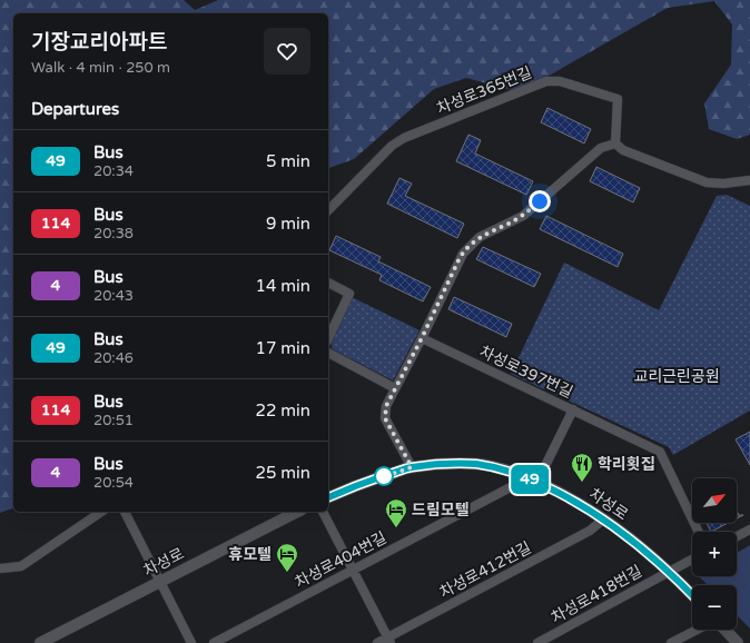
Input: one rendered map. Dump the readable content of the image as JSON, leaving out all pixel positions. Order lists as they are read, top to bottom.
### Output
{
  "streets": {
    "main road": ["차성로"],
    "street": [
      "차성로365번길",
      "차성로397번길",
      "차성로404번길",
      "차성로412번길",
      "차성로418번길"
    ]
  },
  "crossings": [
    ["차성로", "차성로404번길"],
    ["차성로", "차성로412번길"],
    ["차성로", "차성로418번길"]
  ],
  "parks": ["교리근린공원"],
  "places": {
    "restaurant": ["학리횟집"],
    "hotel": ["드림모텔", "휴모텔"]
  },
  "lines": ["bus line 49"],
  "north": "top right",
  "page": {
    "on_map": "49",
    "heading": [
      ["기장교리아파트", "Walk · 4 min · 250 m"],
      "Departures"
    ],
    "list": [
      {
        "mark": "49",
        "name": "Bus",
        "note": "20:34",
        "value": "5 min"
      },
      {
        "mark": "114",
        "name": "Bus",
        "note": "20:38",
        "value": "9 min"
      },
      {
        "mark": "4",
        "name": "Bus",
        "note": "20:43",
        "value": "14 min"
      },
      {
        "mark": "49",
        "name": "Bus",
        "note": "20:46",
        "value": "17 min"
      },
      {
        "mark": "114",
        "name": "Bus",
        "note": "20:51",
        "value": "22 min"
      },
      {
        "mark": "4",
        "name": "Bus",
        "note": "20:54",
        "value": "25 min"
      }
    ],
    "map_buttons": ["+", "−"]
  }
}
